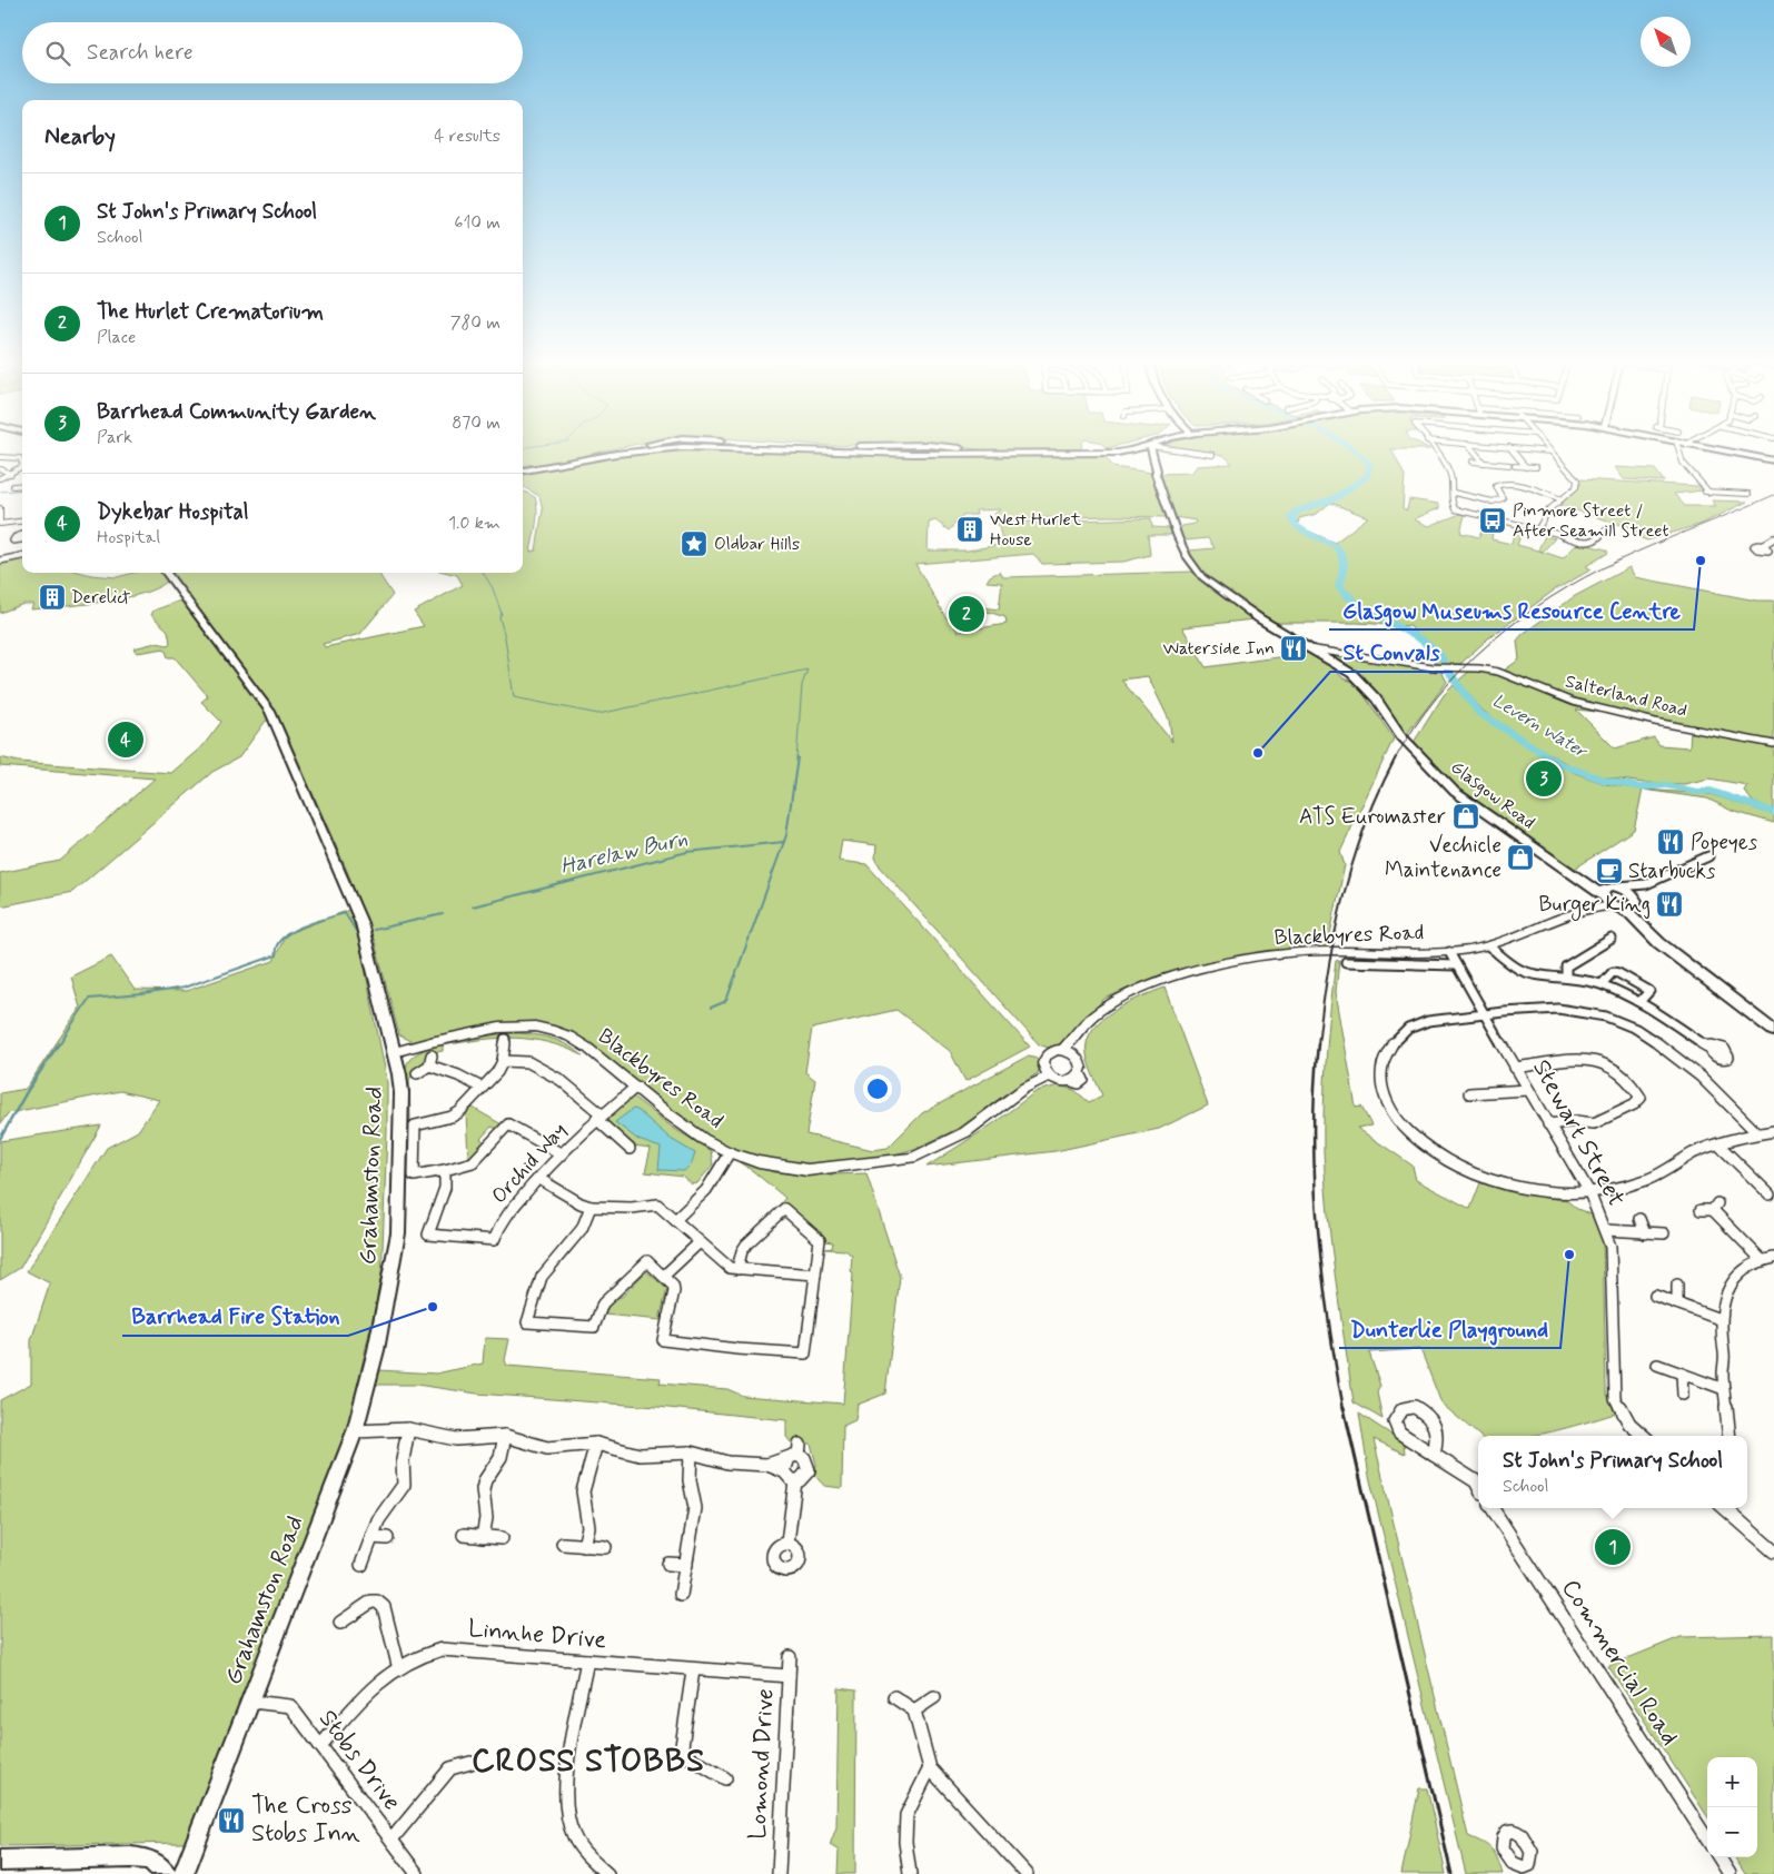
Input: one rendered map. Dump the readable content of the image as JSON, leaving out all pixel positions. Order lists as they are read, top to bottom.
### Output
{
  "streets": {
    "main road": ["Glasgow Road", "Grahamston Road"],
    "street": [
      "Salterland Road",
      "Blackbyres Road",
      "Stewart Street",
      "Orchid Way",
      "Linnhe Drive",
      "Commercial Road",
      "Stobs Drive",
      "Lomond Drive"
    ]
  },
  "crossings": [
    ["Salterland Road", "Glasgow Road"],
    ["Glasgow Road", "Blackbyres Road"],
    ["Blackbyres Road", "Stewart Street"],
    ["Blackbyres Road", "Orchid Way"],
    ["Blackbyres Road", "Grahamston Road"],
    ["Grahamston Road", "Stobs Drive"],
    ["Linnhe Drive", "Stobs Drive"],
    ["Linnhe Drive", "Lomond Drive"]
  ],
  "districts": ["CROSS STOBBS"],
  "water": ["Levern Water", "Harelaw Burn"],
  "places": {
    "bus stop": ["Pinmore Street / After Seamill Street"],
    "building": ["West Hurlet House", "Derelict"],
    "place": ["Oldbar Hills"],
    "other": [
      "Glasgow Museums Resource Centre",
      "St Convals",
      "Dunterlie Playground",
      "Barrhead Fire Station"
    ],
    "restaurant": [
      "Waterside Inn",
      "Popeyes",
      "Burger King",
      "The Cross Stobs Inn"
    ],
    "shop": ["ATS Euromaster", "Vechicle Maintenance"],
    "cafe": ["Starbucks"]
  },
  "north": "top left",
  "page": {
    "search": "Search here",
    "heading": ["Nearby", "4 results"],
    "list": [
      {
        "mark": "1",
        "name": "St John's Primary School",
        "note": "School",
        "value": "610 m"
      },
      {
        "mark": "2",
        "name": "The Hurlet Crematorium",
        "note": "Place",
        "value": "780 m"
      },
      {
        "mark": "3",
        "name": "Barrhead Community Garden",
        "note": "Park",
        "value": "870 m"
      },
      {
        "mark": "4",
        "name": "Dykebar Hospital",
        "note": "Hospital",
        "value": "1.0 km"
      }
    ],
    "pins": [
      "2",
      "4",
      "3",
      "1"
    ],
    "popup": ["St John's Primary School", "School"],
    "map_buttons": ["+", "−"]
  }
}
